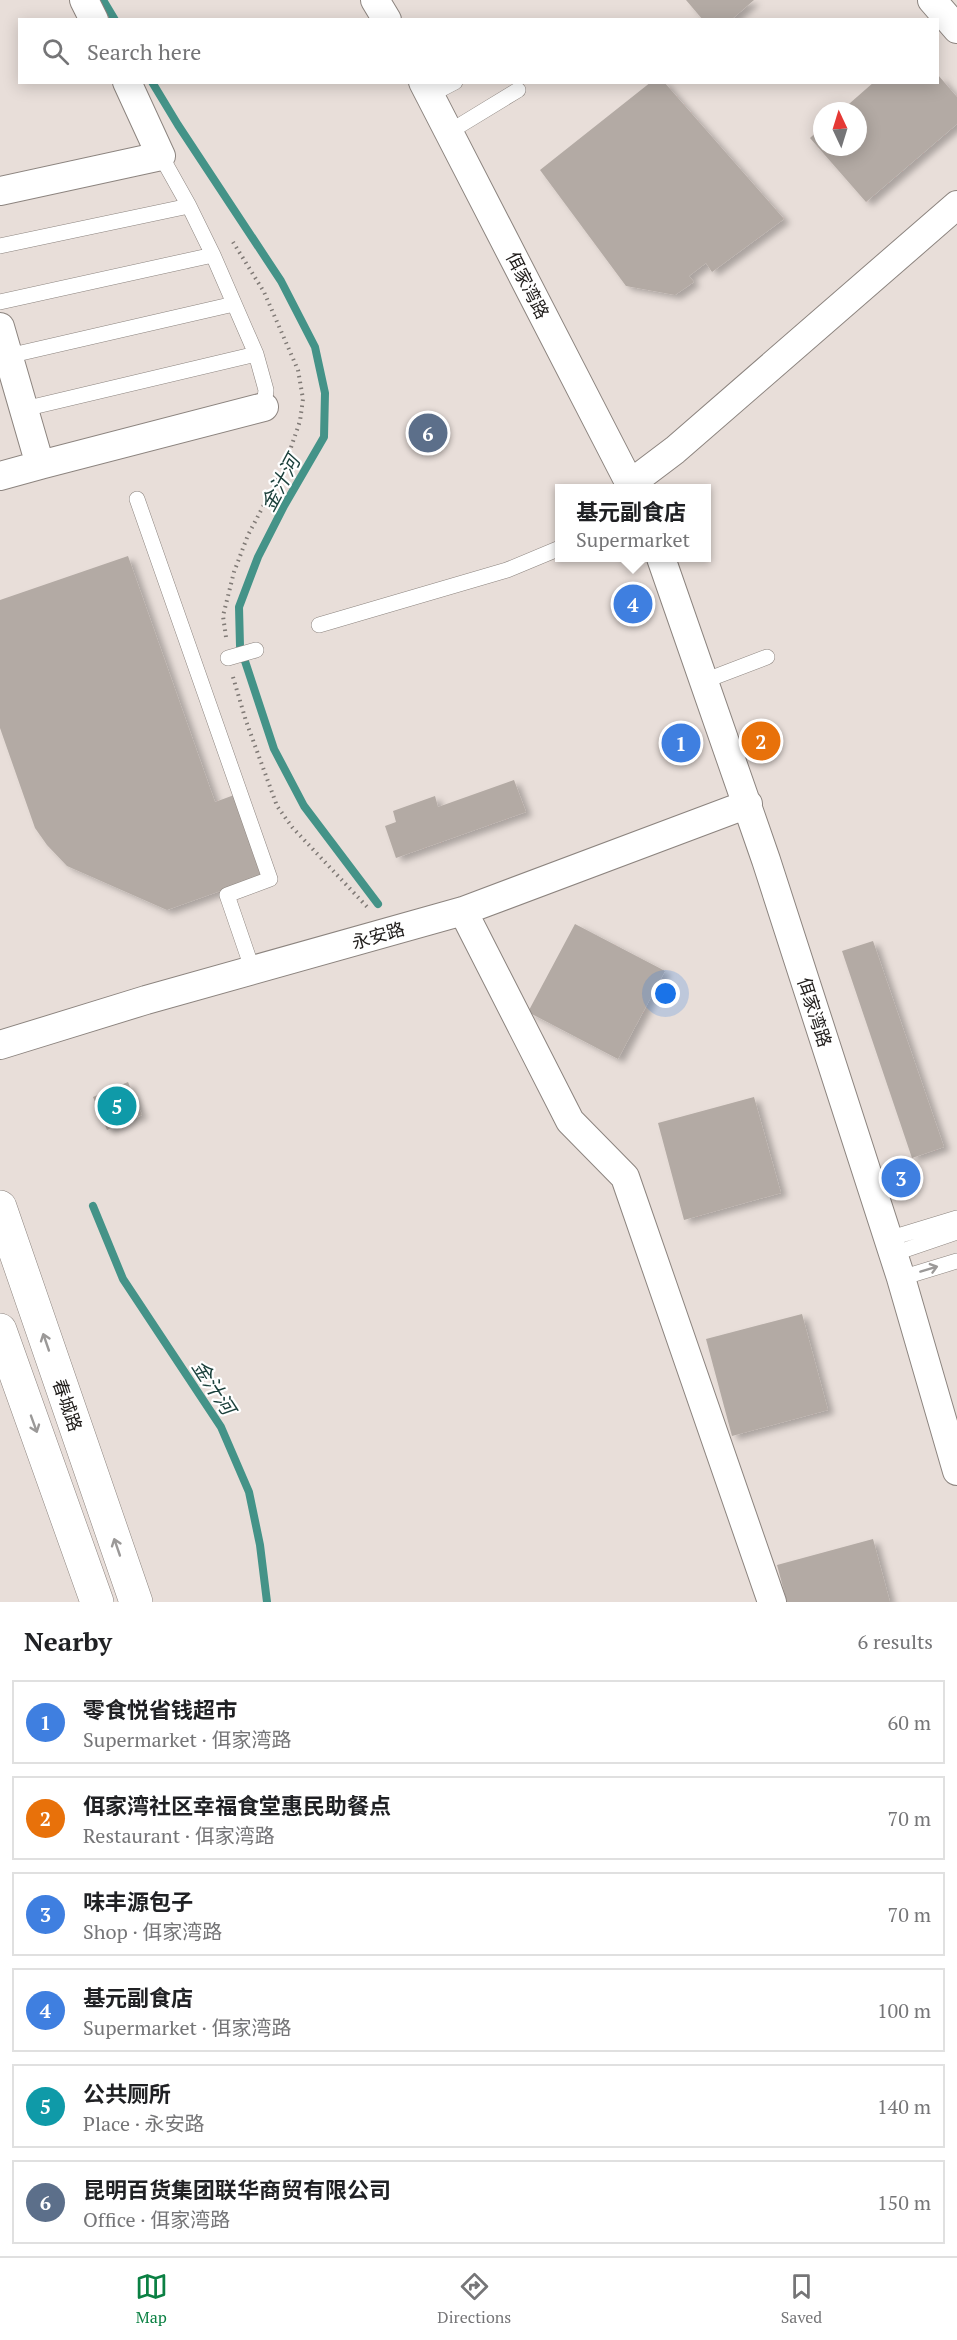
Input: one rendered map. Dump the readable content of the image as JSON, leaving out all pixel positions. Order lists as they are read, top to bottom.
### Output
{
  "streets": {
    "main road": ["春城路"],
    "street": ["佴家湾路", "永安路"]
  },
  "crossings": [
    ["佴家湾路", "永安路"]
  ],
  "water": ["金汁河"],
  "north": "top",
  "page": {
    "search": "Search here",
    "pins": [
      "6",
      "4",
      "2",
      "1",
      "5",
      "3"
    ],
    "popup": ["基元副食店", "Supermarket"],
    "heading": ["Nearby", "6 results"],
    "list": [
      {
        "mark": "1",
        "name": "零食悦省钱超市",
        "note": "Supermarket · 佴家湾路",
        "value": "60 m"
      },
      {
        "mark": "2",
        "name": "佴家湾社区幸福食堂惠民助餐点",
        "note": "Restaurant · 佴家湾路",
        "value": "70 m"
      },
      {
        "mark": "3",
        "name": "味丰源包子",
        "note": "Shop · 佴家湾路",
        "value": "70 m"
      },
      {
        "mark": "4",
        "name": "基元副食店",
        "note": "Supermarket · 佴家湾路",
        "value": "100 m"
      },
      {
        "mark": "5",
        "name": "公共厕所",
        "note": "Place · 永安路",
        "value": "140 m"
      },
      {
        "mark": "6",
        "name": "昆明百货集团联华商贸有限公司",
        "note": "Office · 佴家湾路",
        "value": "150 m"
      }
    ],
    "nav": ["Map", "Directions", "Saved"]
  }
}
